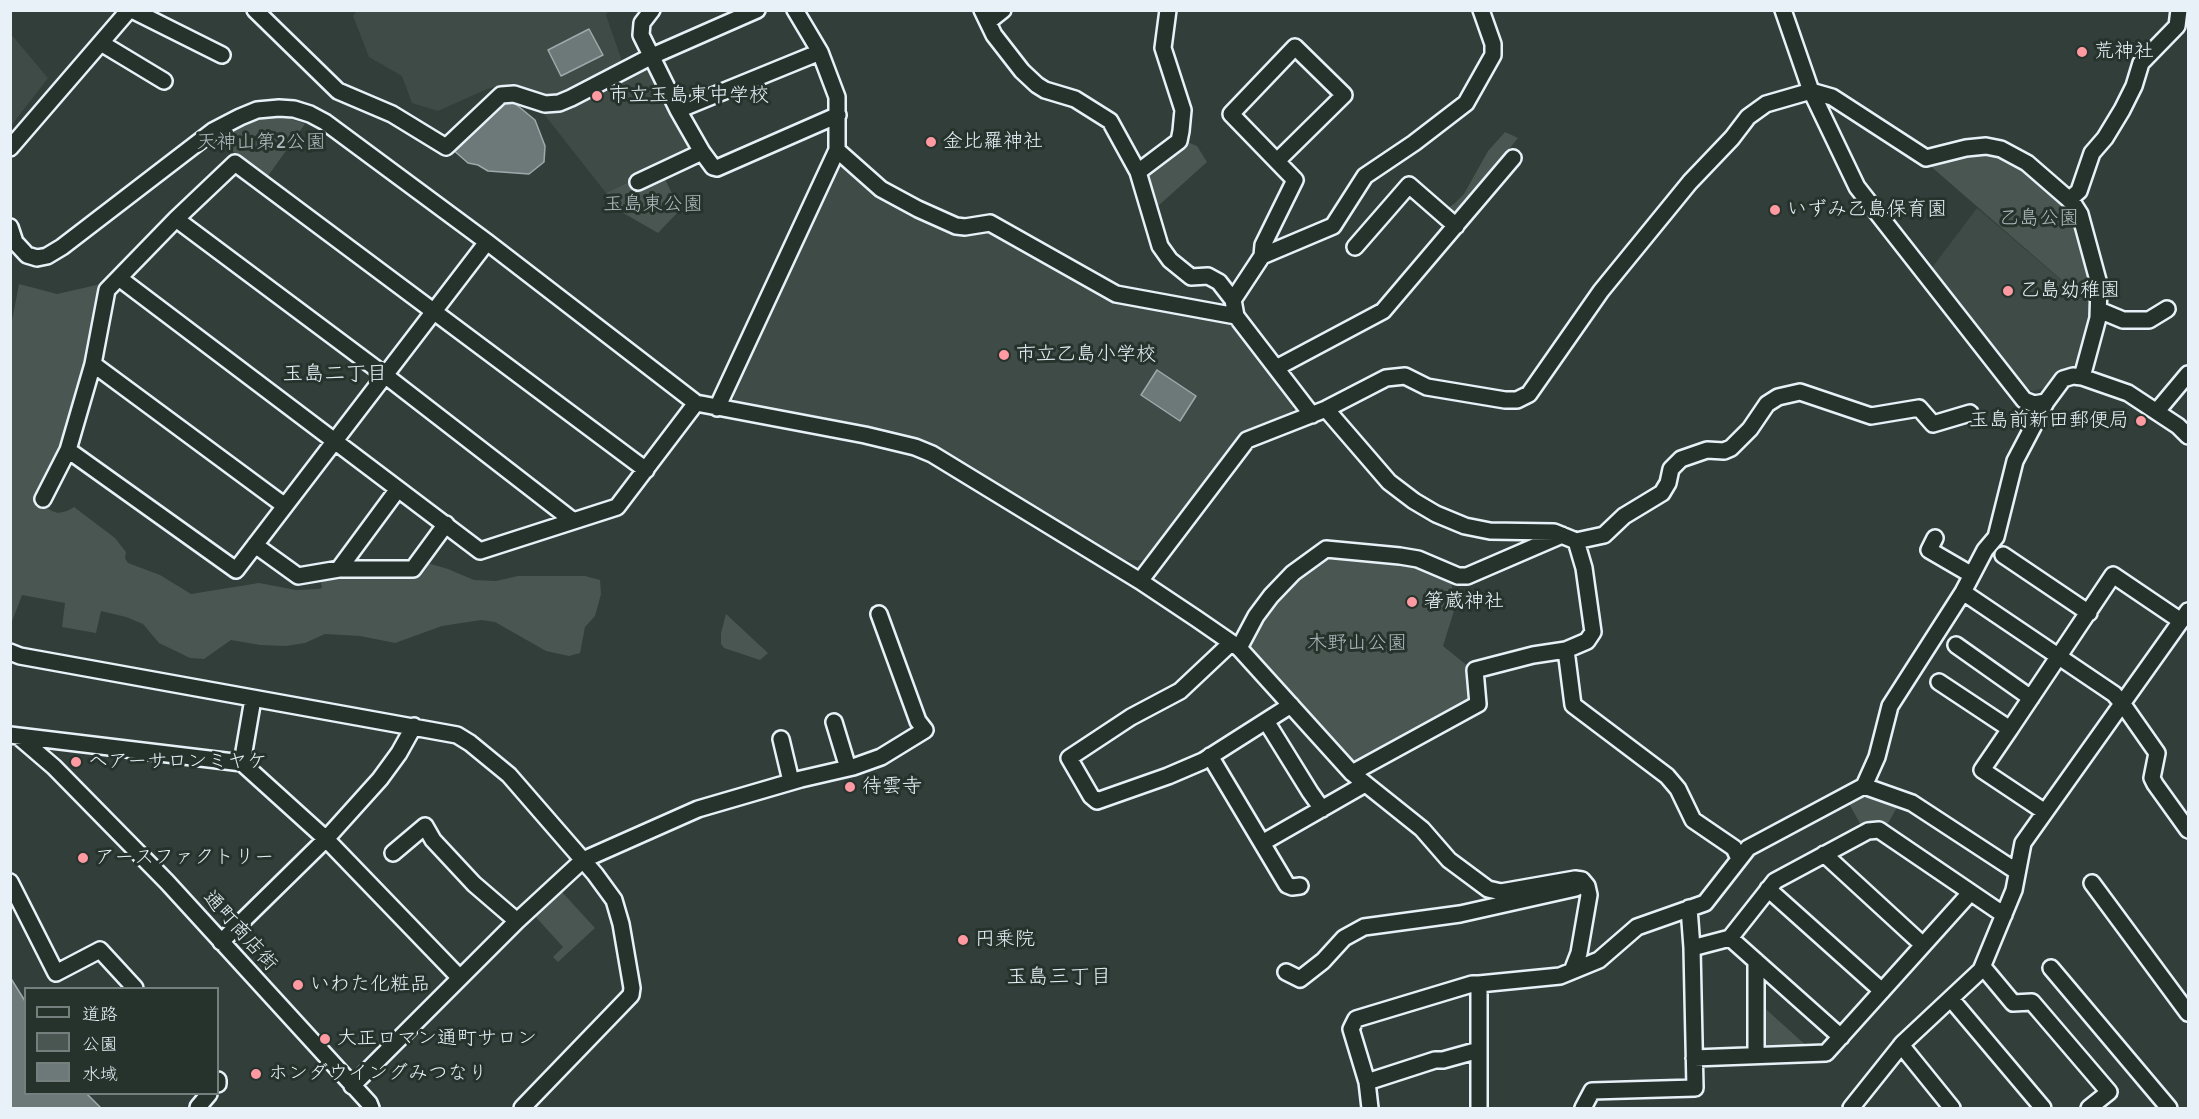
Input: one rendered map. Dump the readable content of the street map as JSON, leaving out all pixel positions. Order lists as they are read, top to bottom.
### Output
{
  "streets": {
    "street": ["通町商店街"]
  },
  "districts": ["玉島二丁目", "玉島三丁目"],
  "parks": [
    "天神山第2公園",
    "玉島東公園",
    "乙島公園",
    "木野山公園"
  ],
  "places": [
    "荒神社",
    "市立玉島東中学校",
    "金比羅神社",
    "いずみ乙島保育園",
    "乙島幼稚園",
    "市立乙島小学校",
    "玉島前新田郵便局",
    "箸蔵神社",
    "ヘアーサロンミヤケ",
    "待雲寺",
    "アースファクトリー",
    "円乗院",
    "いわた化粧品",
    "大正ロマン通町サロン",
    "ホンダウイングみつなり"
  ],
  "legend": ["道路", "公園", "水域"]
}
